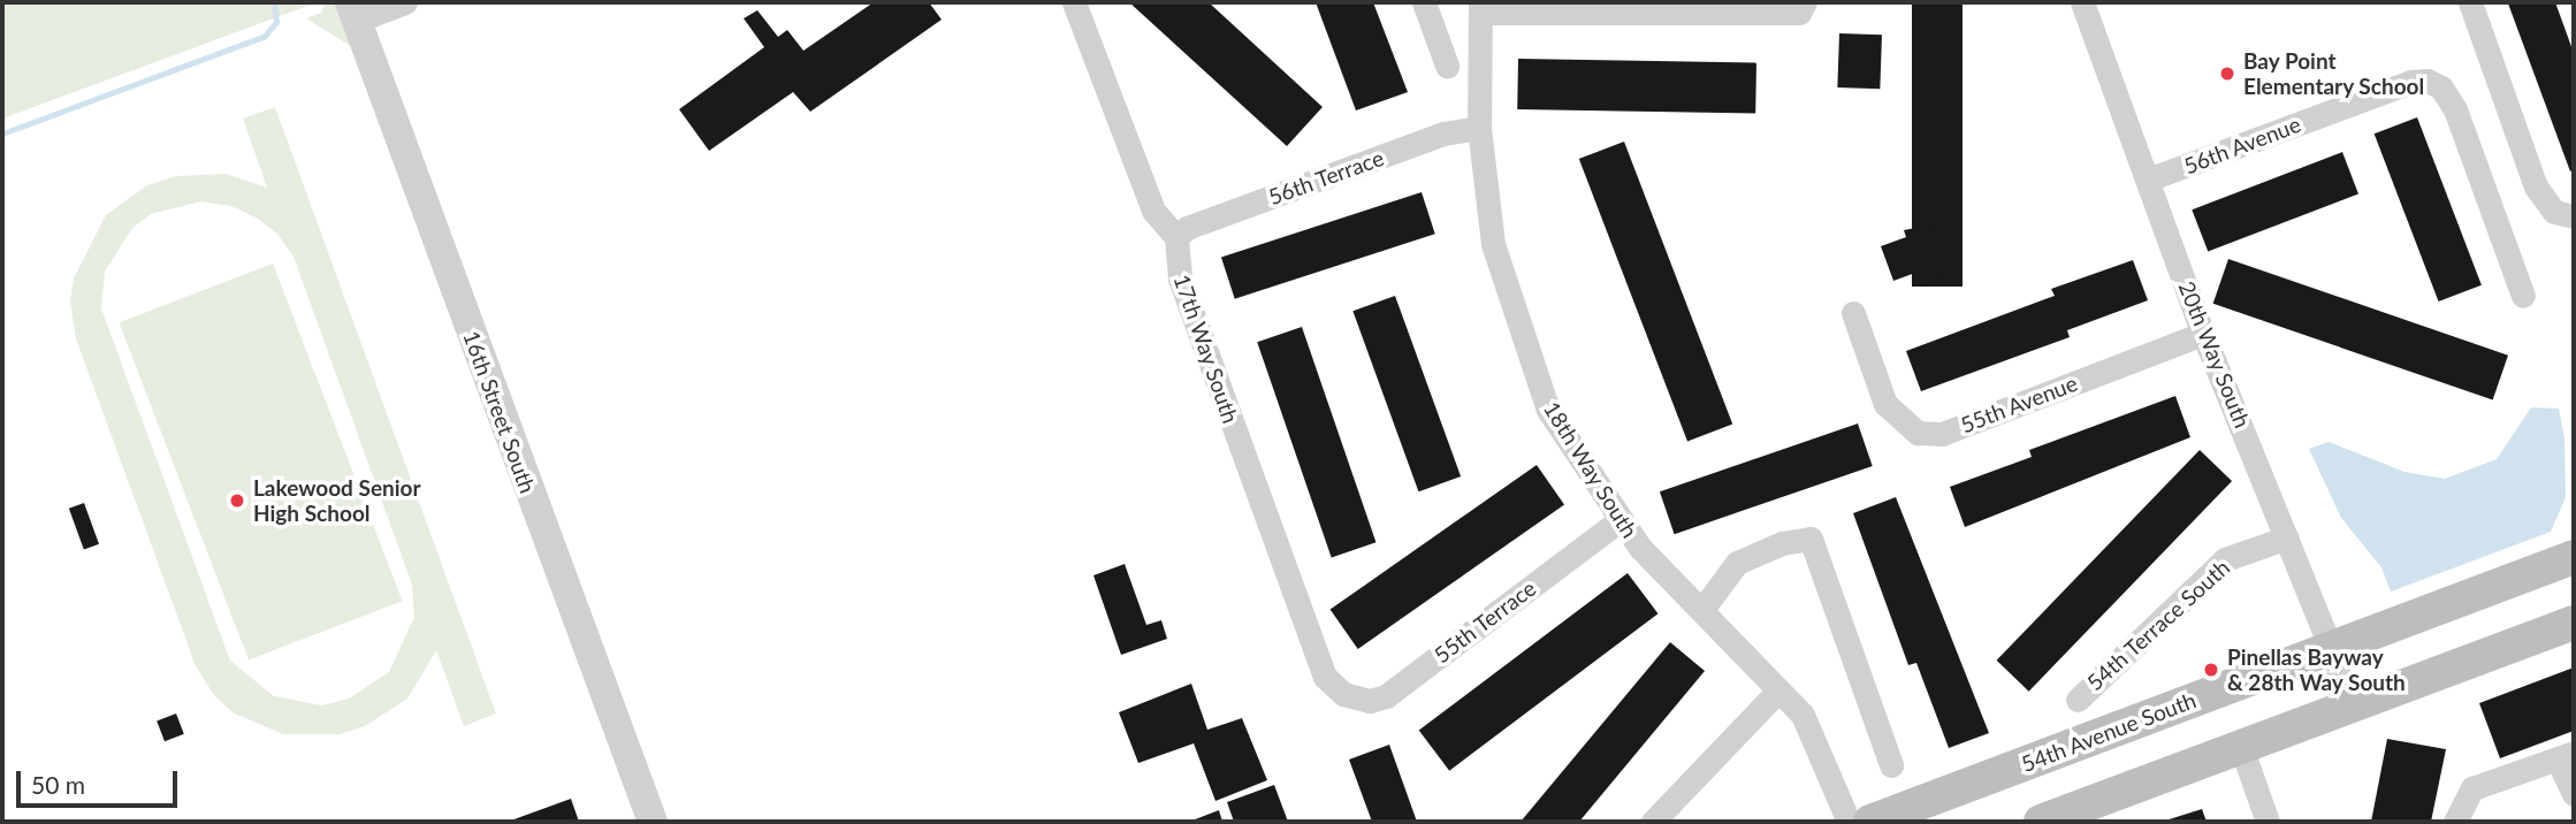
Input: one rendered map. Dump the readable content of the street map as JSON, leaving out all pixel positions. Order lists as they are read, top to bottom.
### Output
{
  "streets": {
    "main road": ["54th Avenue South"],
    "street": [
      "56th Avenue",
      "56th Terrace",
      "17th Way South",
      "20th Way South",
      "55th Avenue",
      "16th Street South",
      "18th Way South",
      "55th Terrace",
      "54th Terrace South"
    ]
  },
  "crossings": [
    ["56th Avenue", "20th Way South"],
    ["56th Terrace", "17th Way South"],
    ["56th Terrace", "18th Way South"],
    ["17th Way South", "55th Terrace"],
    ["20th Way South", "55th Avenue"],
    ["20th Way South", "54th Terrace South"],
    ["20th Way South", "54th Avenue South"],
    ["18th Way South", "55th Terrace"]
  ],
  "places": ["Bay Point Elementary School", "Lakewood Senior High School", "Pinellas Bayway & 28th Way South"],
  "scale_bar": "50 m"
}
